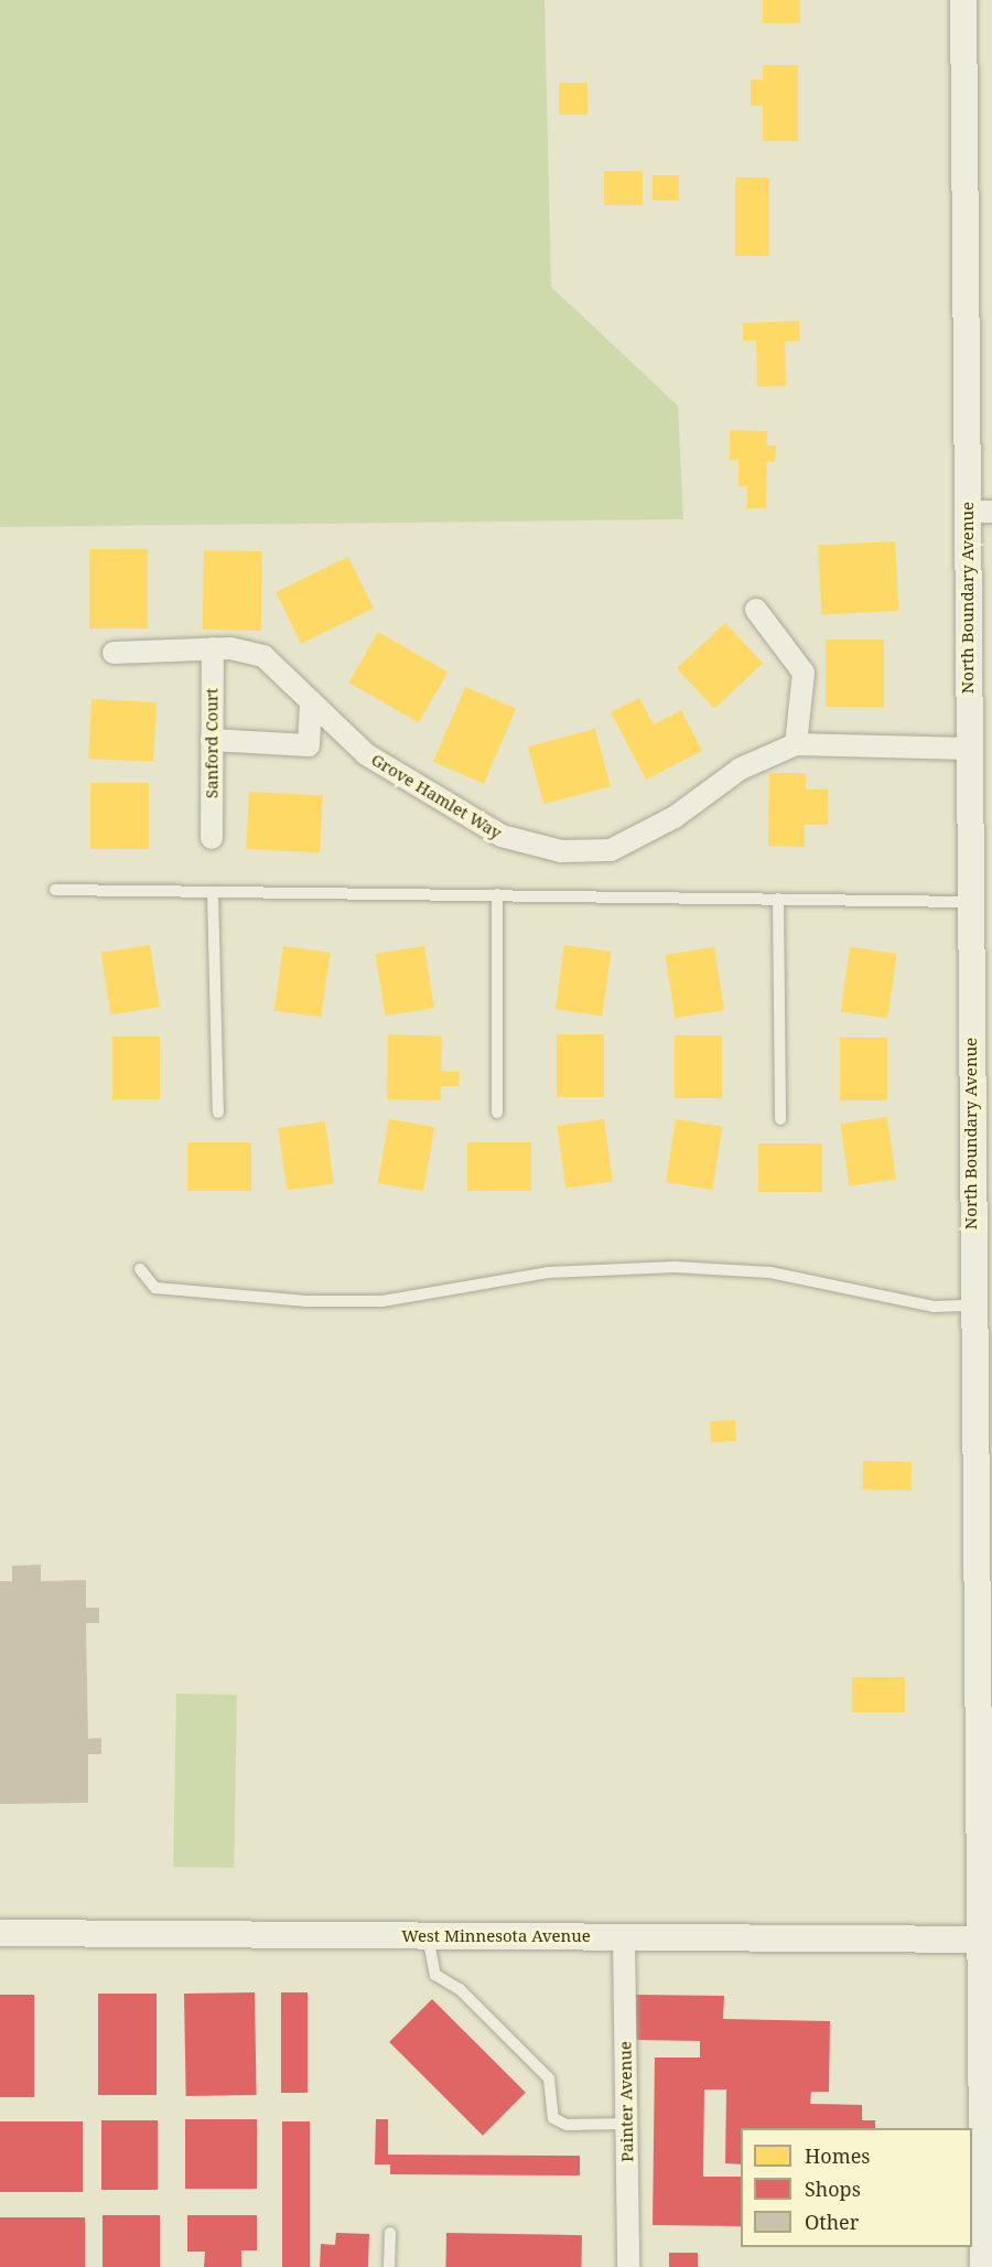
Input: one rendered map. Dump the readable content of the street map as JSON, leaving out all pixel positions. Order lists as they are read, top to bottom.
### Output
{
  "streets": {
    "street": [
      "North Boundary Avenue",
      "Sanford Court",
      "Grove Hamlet Way",
      "West Minnesota Avenue",
      "Painter Avenue"
    ]
  },
  "crossings": [
    ["North Boundary Avenue", "Grove Hamlet Way"],
    ["North Boundary Avenue", "West Minnesota Avenue"],
    ["Sanford Court", "Grove Hamlet Way"],
    ["West Minnesota Avenue", "Painter Avenue"]
  ],
  "legend": ["Homes", "Shops", "Other"]
}
